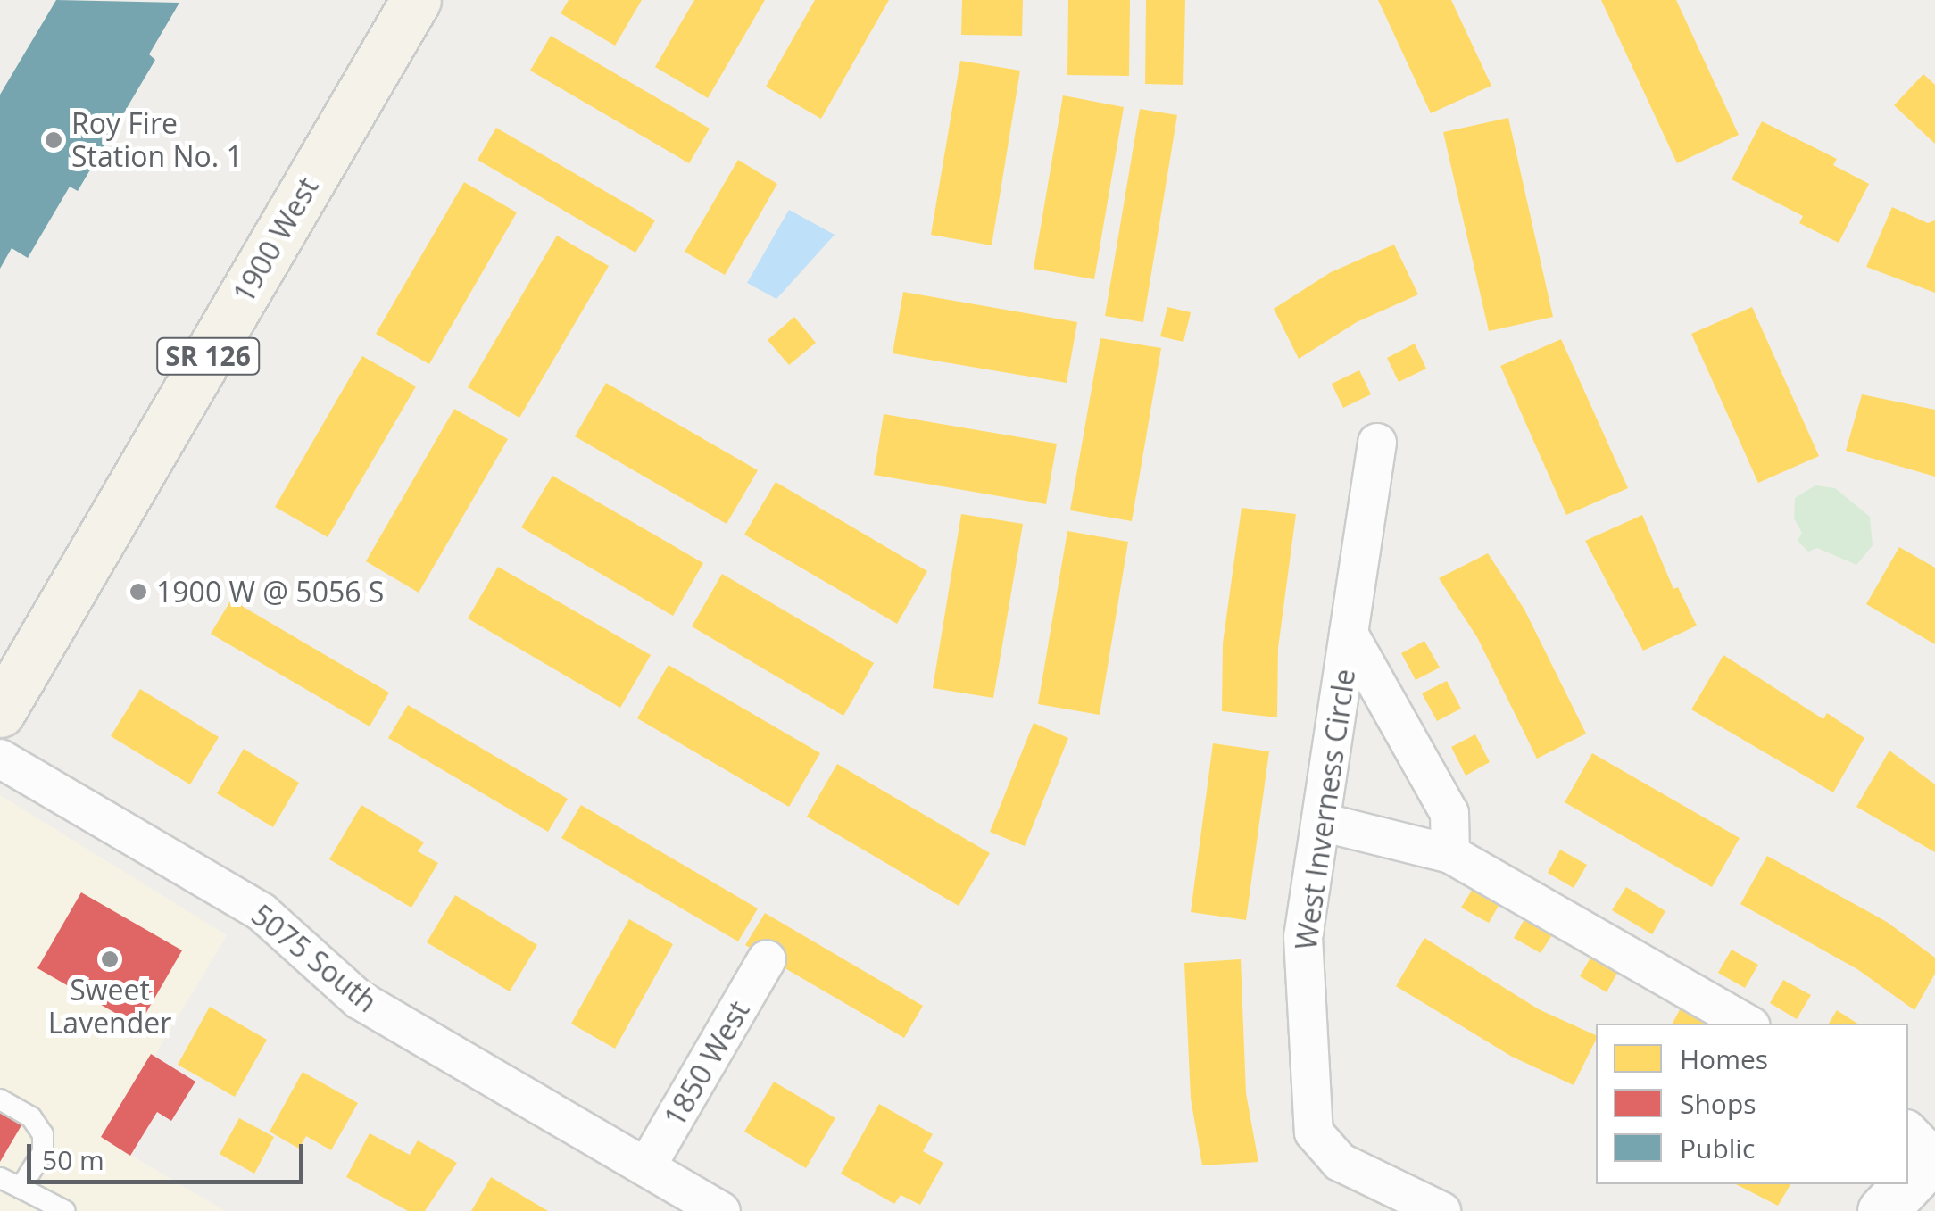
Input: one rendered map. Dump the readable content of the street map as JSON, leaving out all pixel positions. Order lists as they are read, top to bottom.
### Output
{
  "streets": {
    "main road": ["1900 West", "SR 126"],
    "street": ["West Inverness Circle", "5075 South", "1850 West"]
  },
  "crossings": [
    ["5075 South", "1850 West"]
  ],
  "places": ["Roy Fire Station No. 1", "1900 W @ 5056 S", "Sweet Lavender"],
  "legend": ["Homes", "Shops", "Public"],
  "scale_bar": "50 m"
}
